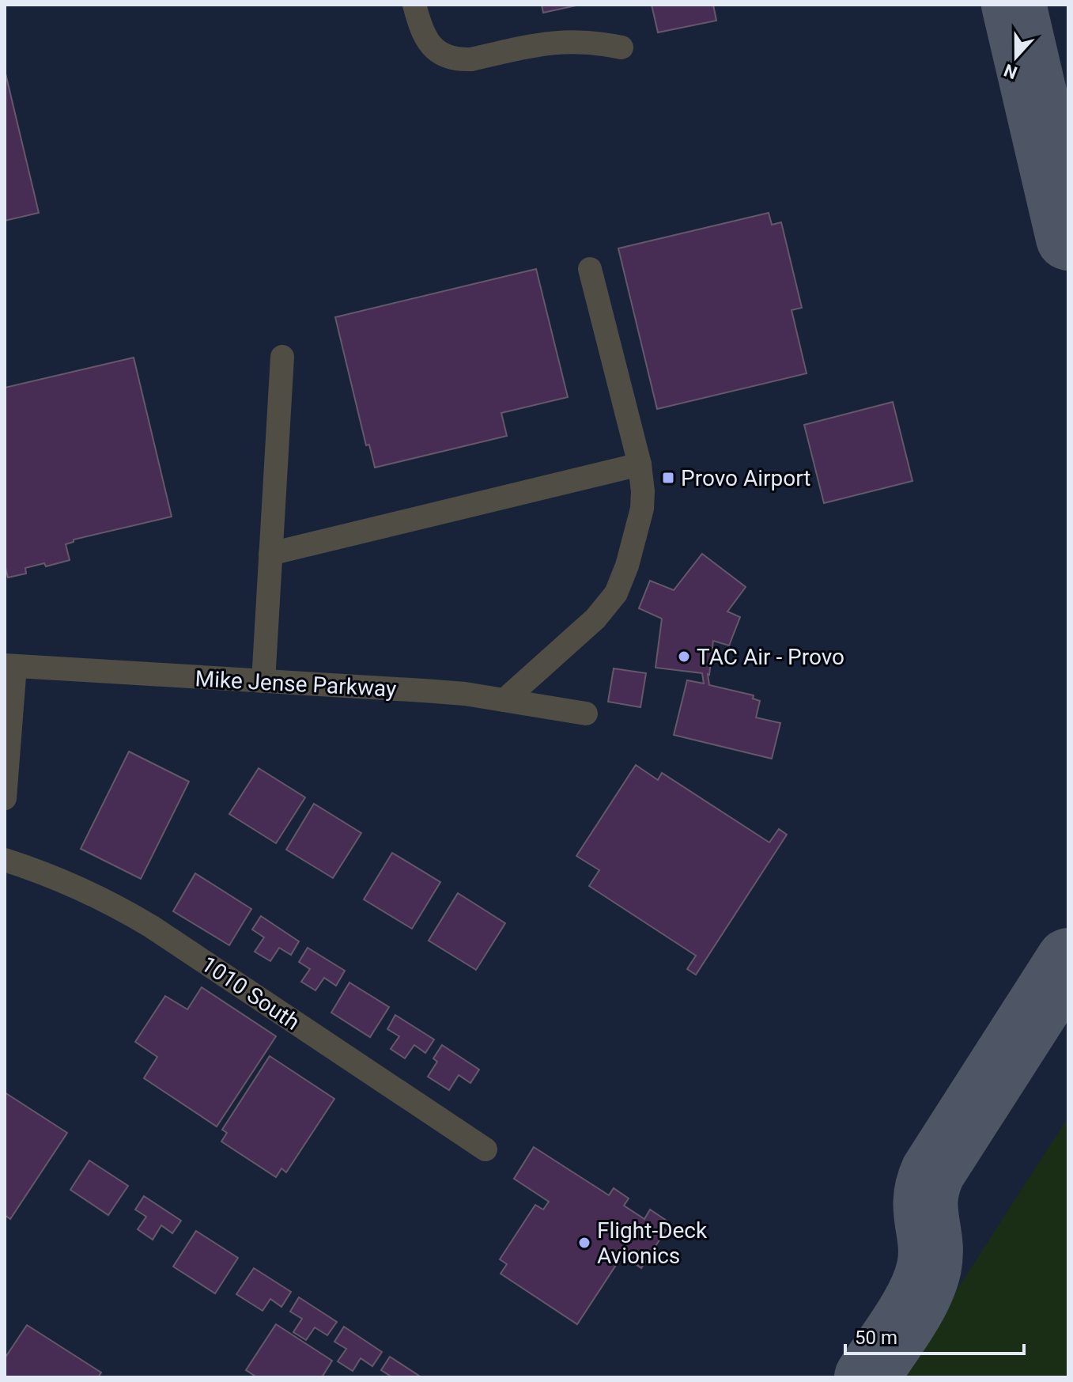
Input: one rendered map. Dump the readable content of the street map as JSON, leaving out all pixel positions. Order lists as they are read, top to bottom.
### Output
{
  "streets": {
    "street": ["Mike Jense Parkway", "1010 South"]
  },
  "places": {
    "transit": ["Provo Airport"],
    "other": ["TAC Air - Provo", "Flight-Deck Avionics"]
  },
  "scale_bar": "50 m",
  "north": "bottom"
}
